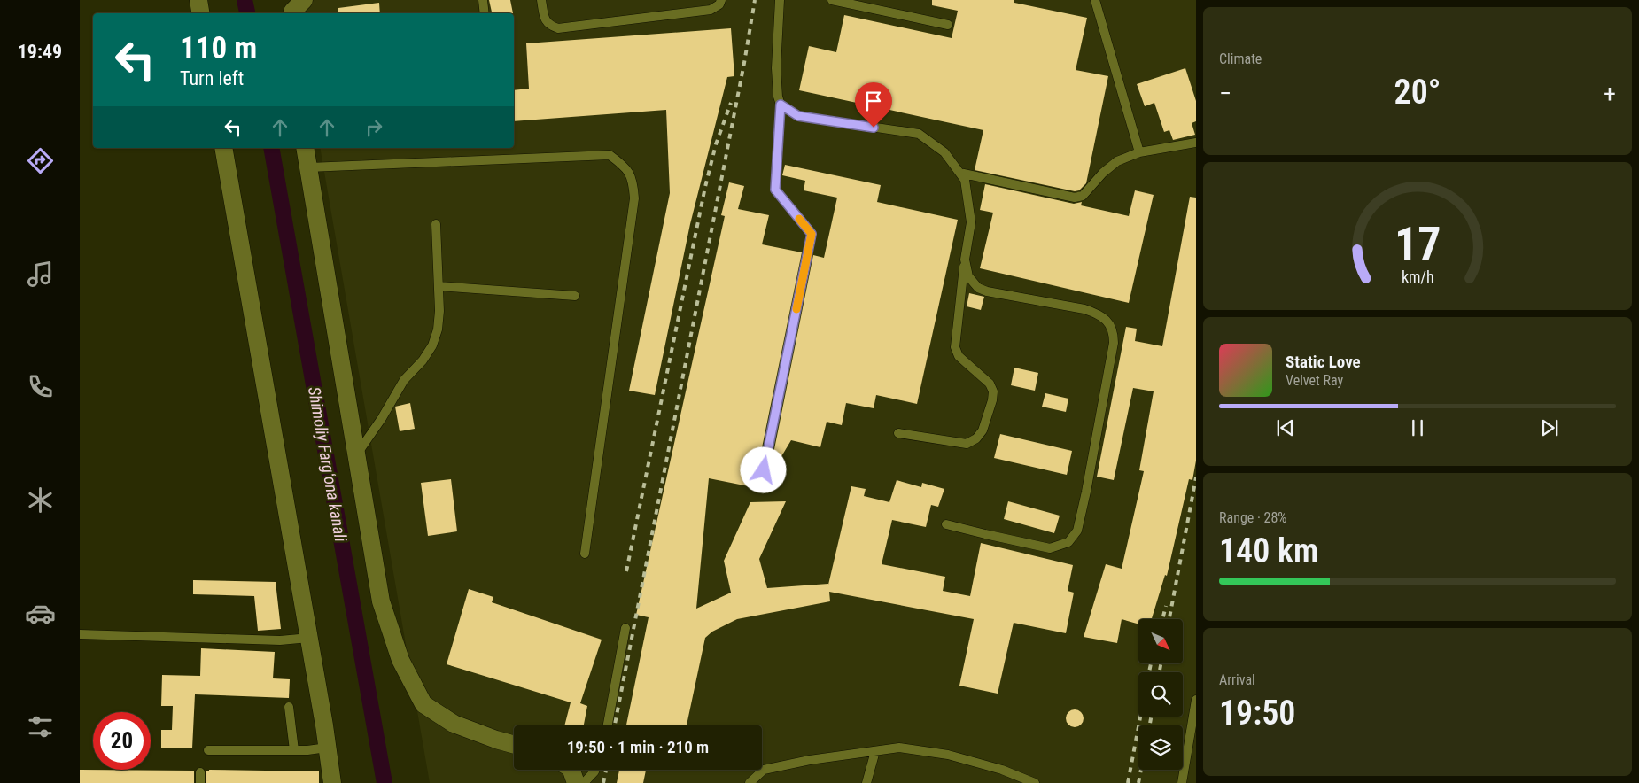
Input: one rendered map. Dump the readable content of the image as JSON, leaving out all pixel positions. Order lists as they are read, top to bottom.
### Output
{
  "water": ["Shimoliy Fargʻona kanali"],
  "north": "bottom right",
  "page": {
    "tabs": "19:49",
    "tile": [
      "Climate",
      ["Range · 28%", "140 km"],
      ["Arrival", "19:50"]
    ],
    "turn": ["110 m", "Turn left"],
    "heat": ["−", "20°", "+"],
    "song": ["Static Love", "Velvet Ray"],
    "limit": "20",
    "trip": "19:50 · 1 min · 210 m",
    "gauge": ["17", "km/h"]
  }
}
